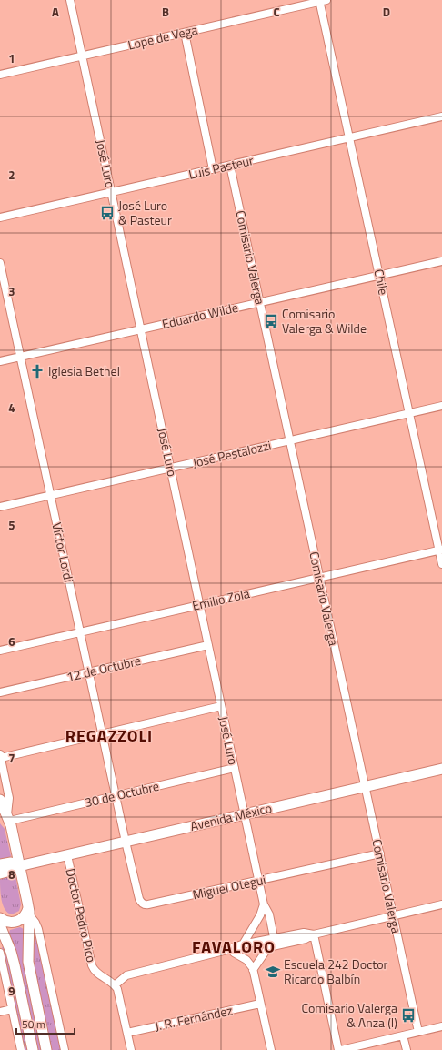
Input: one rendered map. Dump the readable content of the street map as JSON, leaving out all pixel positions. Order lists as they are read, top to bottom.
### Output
{
  "streets": {
    "main road": ["Avenida México"],
    "street": [
      "Lope de Vega",
      "José Luro",
      "Luis Pasteur",
      "Comisario Valerga",
      "Chile",
      "Eduardo Wilde",
      "José Pestalozzi",
      "Víctor Lordi",
      "Emilio Zola",
      "12 de Octubre",
      "30 de Octubre",
      "Miguel Otegui",
      "Doctor Pedro Pico",
      "J. R. Fernández"
    ]
  },
  "crossings": [
    ["Lope de Vega", "José Luro"],
    ["Lope de Vega", "Chile"],
    ["José Luro", "Luis Pasteur"],
    ["José Luro", "Eduardo Wilde"],
    ["José Luro", "José Pestalozzi"],
    ["José Luro", "Emilio Zola"],
    ["José Luro", "12 de Octubre"],
    ["José Luro", "30 de Octubre"],
    ["José Luro", "Avenida México"],
    ["José Luro", "Miguel Otegui"],
    ["Luis Pasteur", "Comisario Valerga"],
    ["Luis Pasteur", "Chile"],
    ["Comisario Valerga", "Eduardo Wilde"],
    ["Comisario Valerga", "José Pestalozzi"],
    ["Comisario Valerga", "Emilio Zola"],
    ["Comisario Valerga", "Avenida México"],
    ["Comisario Valerga", "Miguel Otegui"],
    ["Chile", "Eduardo Wilde"],
    ["Chile", "José Pestalozzi"],
    ["Chile", "Emilio Zola"],
    ["Eduardo Wilde", "Víctor Lordi"],
    ["José Pestalozzi", "Víctor Lordi"],
    ["Víctor Lordi", "Emilio Zola"],
    ["Víctor Lordi", "12 de Octubre"],
    ["Víctor Lordi", "30 de Octubre"],
    ["Víctor Lordi", "Avenida México"],
    ["Víctor Lordi", "Miguel Otegui"],
    ["Avenida México", "Miguel Otegui"],
    ["Avenida México", "Doctor Pedro Pico"]
  ],
  "districts": ["REGAZZOLI", "FAVALORO"],
  "places": {
    "bus stop": ["José Luro & Pasteur", "Comisario Valerga & Wilde", "Comisario Valerga & Anza (I)"],
    "church": ["Iglesia Bethel"],
    "school or university": ["Escuela 242 Doctor Ricardo Balbín"]
  },
  "scale_bar": "50 m",
  "grid": {
    "columns": [
      "A",
      "B",
      "C",
      "D"
    ],
    "rows": [
      "1",
      "2",
      "3",
      "4",
      "5",
      "6",
      "7",
      "8",
      "9"
    ]
  }
}
